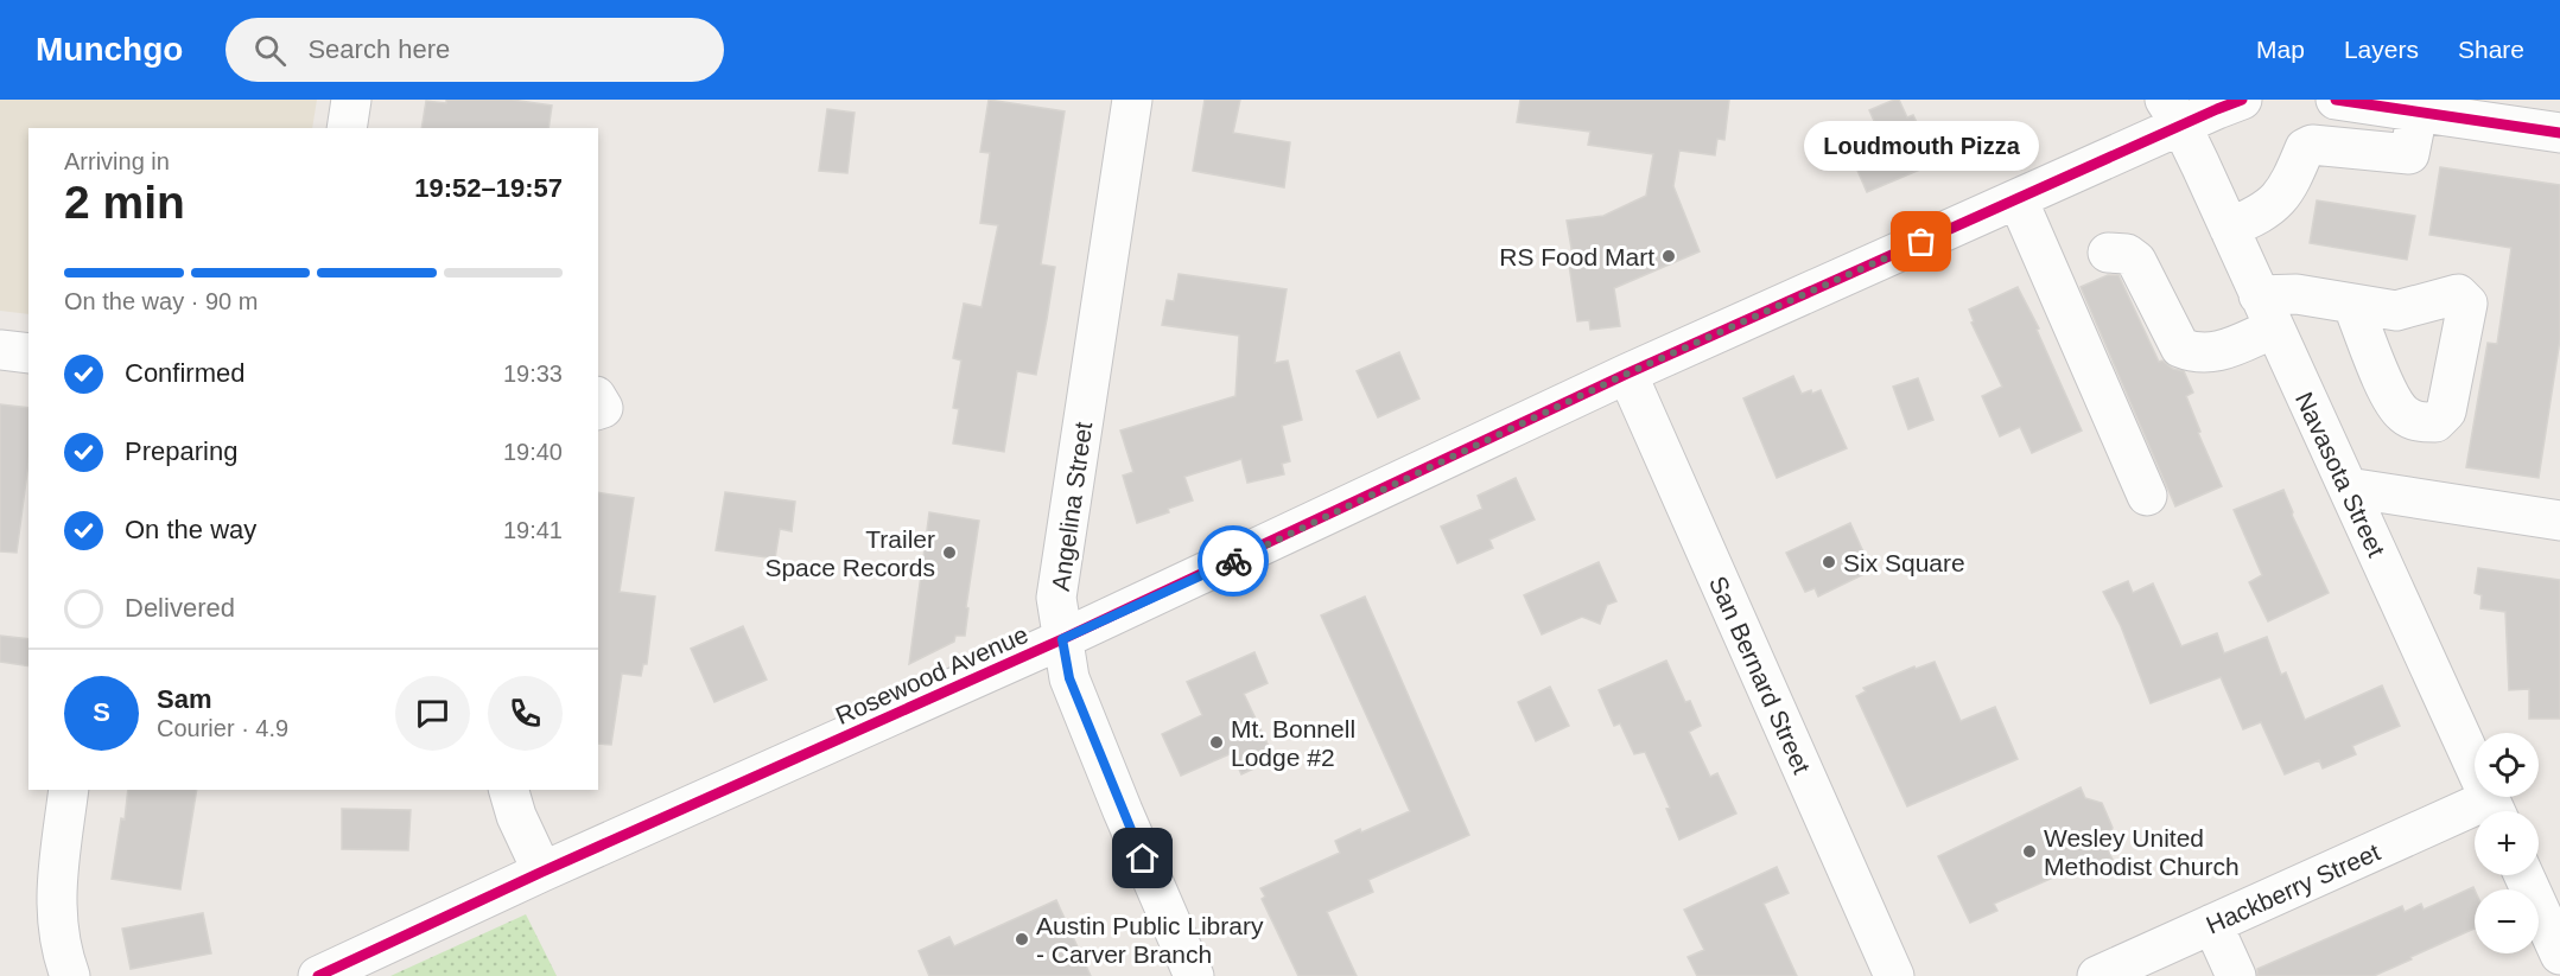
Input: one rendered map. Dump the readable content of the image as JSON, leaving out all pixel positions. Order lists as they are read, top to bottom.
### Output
{
  "streets": {
    "street": [
      "Navasota Street",
      "Angelina Street",
      "Rosewood Avenue",
      "San Bernard Street",
      "Hackberry Street"
    ]
  },
  "crossings": [
    ["Navasota Street", "Rosewood Avenue"],
    ["Angelina Street", "Rosewood Avenue"],
    ["Rosewood Avenue", "San Bernard Street"]
  ],
  "places": [
    "Loudmouth Pizza",
    "RS Food Mart",
    "Trailer Space Records",
    "Six Square",
    "Mt. Bonnell Lodge #2",
    "Wesley United Methodist Church",
    "Austin Public Library - Carver Branch"
  ],
  "page": {
    "header": "Munchgo",
    "search": "Search here",
    "nav": ["Map", "Layers", "Share"],
    "bubble": "Loudmouth Pizza",
    "heading": ["2 min", "Arriving in", "19:52–19:57"],
    "panel": ["Sam", "Courier · 4.9"],
    "bar": "On the way · 90 m",
    "list": [
      ["Confirmed", "19:33"],
      ["Preparing", "19:40"],
      ["On the way", "19:41"],
      "Delivered"
    ],
    "round": "S",
    "map_buttons": ["+", "−"]
  }
}
